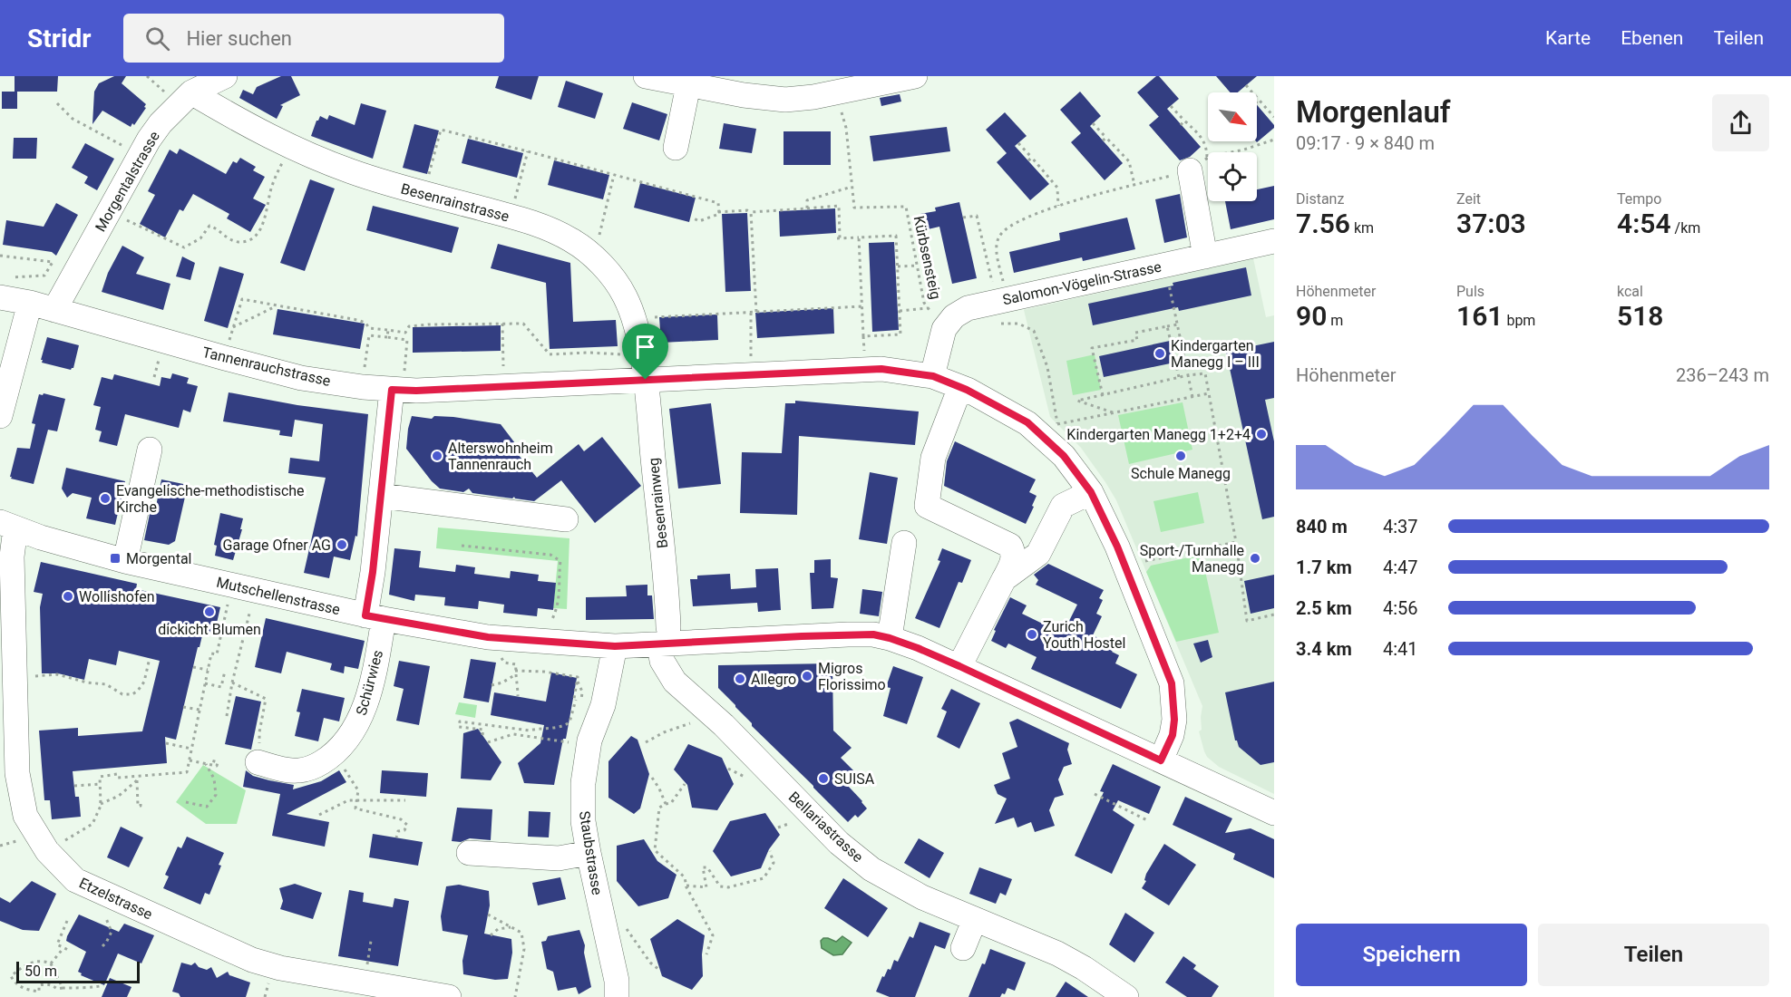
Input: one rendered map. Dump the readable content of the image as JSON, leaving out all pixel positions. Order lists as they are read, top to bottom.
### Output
{
  "streets": {
    "street": [
      "Morgentalstrasse",
      "Besenrainstrasse",
      "Salomon-Vögelin-Strasse",
      "Tannenrauchstrasse",
      "Besenrainweg",
      "Mutschellenstrasse",
      "Schürwies",
      "Bellariastrasse",
      "Staubstrasse",
      "Etzelstrasse"
    ],
    "path": ["Kürbsensteig"]
  },
  "crossings": [
    ["Morgentalstrasse", "Besenrainstrasse"],
    ["Morgentalstrasse", "Tannenrauchstrasse"],
    ["Besenrainstrasse", "Tannenrauchstrasse"],
    ["Besenrainstrasse", "Besenrainweg"],
    ["Salomon-Vögelin-Strasse", "Tannenrauchstrasse"],
    ["Tannenrauchstrasse", "Besenrainweg"],
    ["Tannenrauchstrasse", "Mutschellenstrasse"],
    ["Tannenrauchstrasse", "Schürwies"],
    ["Besenrainweg", "Mutschellenstrasse"],
    ["Besenrainweg", "Bellariastrasse"],
    ["Mutschellenstrasse", "Schürwies"],
    ["Mutschellenstrasse", "Bellariastrasse"],
    ["Mutschellenstrasse", "Staubstrasse"],
    ["Mutschellenstrasse", "Etzelstrasse"]
  ],
  "places": {
    "other": [
      "Kindergarten Manegg I – III",
      "Kindergarten Manegg 1+2+4",
      "Alterswohnheim Tannenrauch",
      "Schule Manegg",
      "Evangelische-methodistische Kirche",
      "Garage Ofner AG",
      "Sport-/Turnhalle Manegg",
      "Wollishofen",
      "dickicht Blumen",
      "Zurich Youth Hostel",
      "Migros Florissimo",
      "Allegro",
      "SUISA"
    ],
    "transit": ["Morgental"]
  },
  "scale_bar": "50 m",
  "north": "bottom right",
  "page": {
    "header": "Stridr",
    "search": "Hier suchen",
    "nav": ["Karte", "Ebenen", "Teilen"],
    "heading": ["Morgenlauf", "09:17 · 9 × 840 m"],
    "stats": [
      ["Distanz", "7.56 km"],
      ["Zeit", "37:03"],
      ["Tempo", "4:54 /km"],
      ["Höhenmeter", "90 m"],
      ["Puls", "161 bpm"],
      ["kcal", "518"]
    ],
    "chart": ["Höhenmeter", "236–243 m"],
    "list": [
      {
        "name": "840 m",
        "note": "4:37"
      },
      {
        "name": "1.7 km",
        "note": "4:47"
      },
      {
        "name": "2.5 km",
        "note": "4:56"
      },
      {
        "name": "3.4 km",
        "note": "4:41"
      }
    ],
    "buttons": ["Speichern", "Teilen"],
    "scale": "50 m"
  }
}
